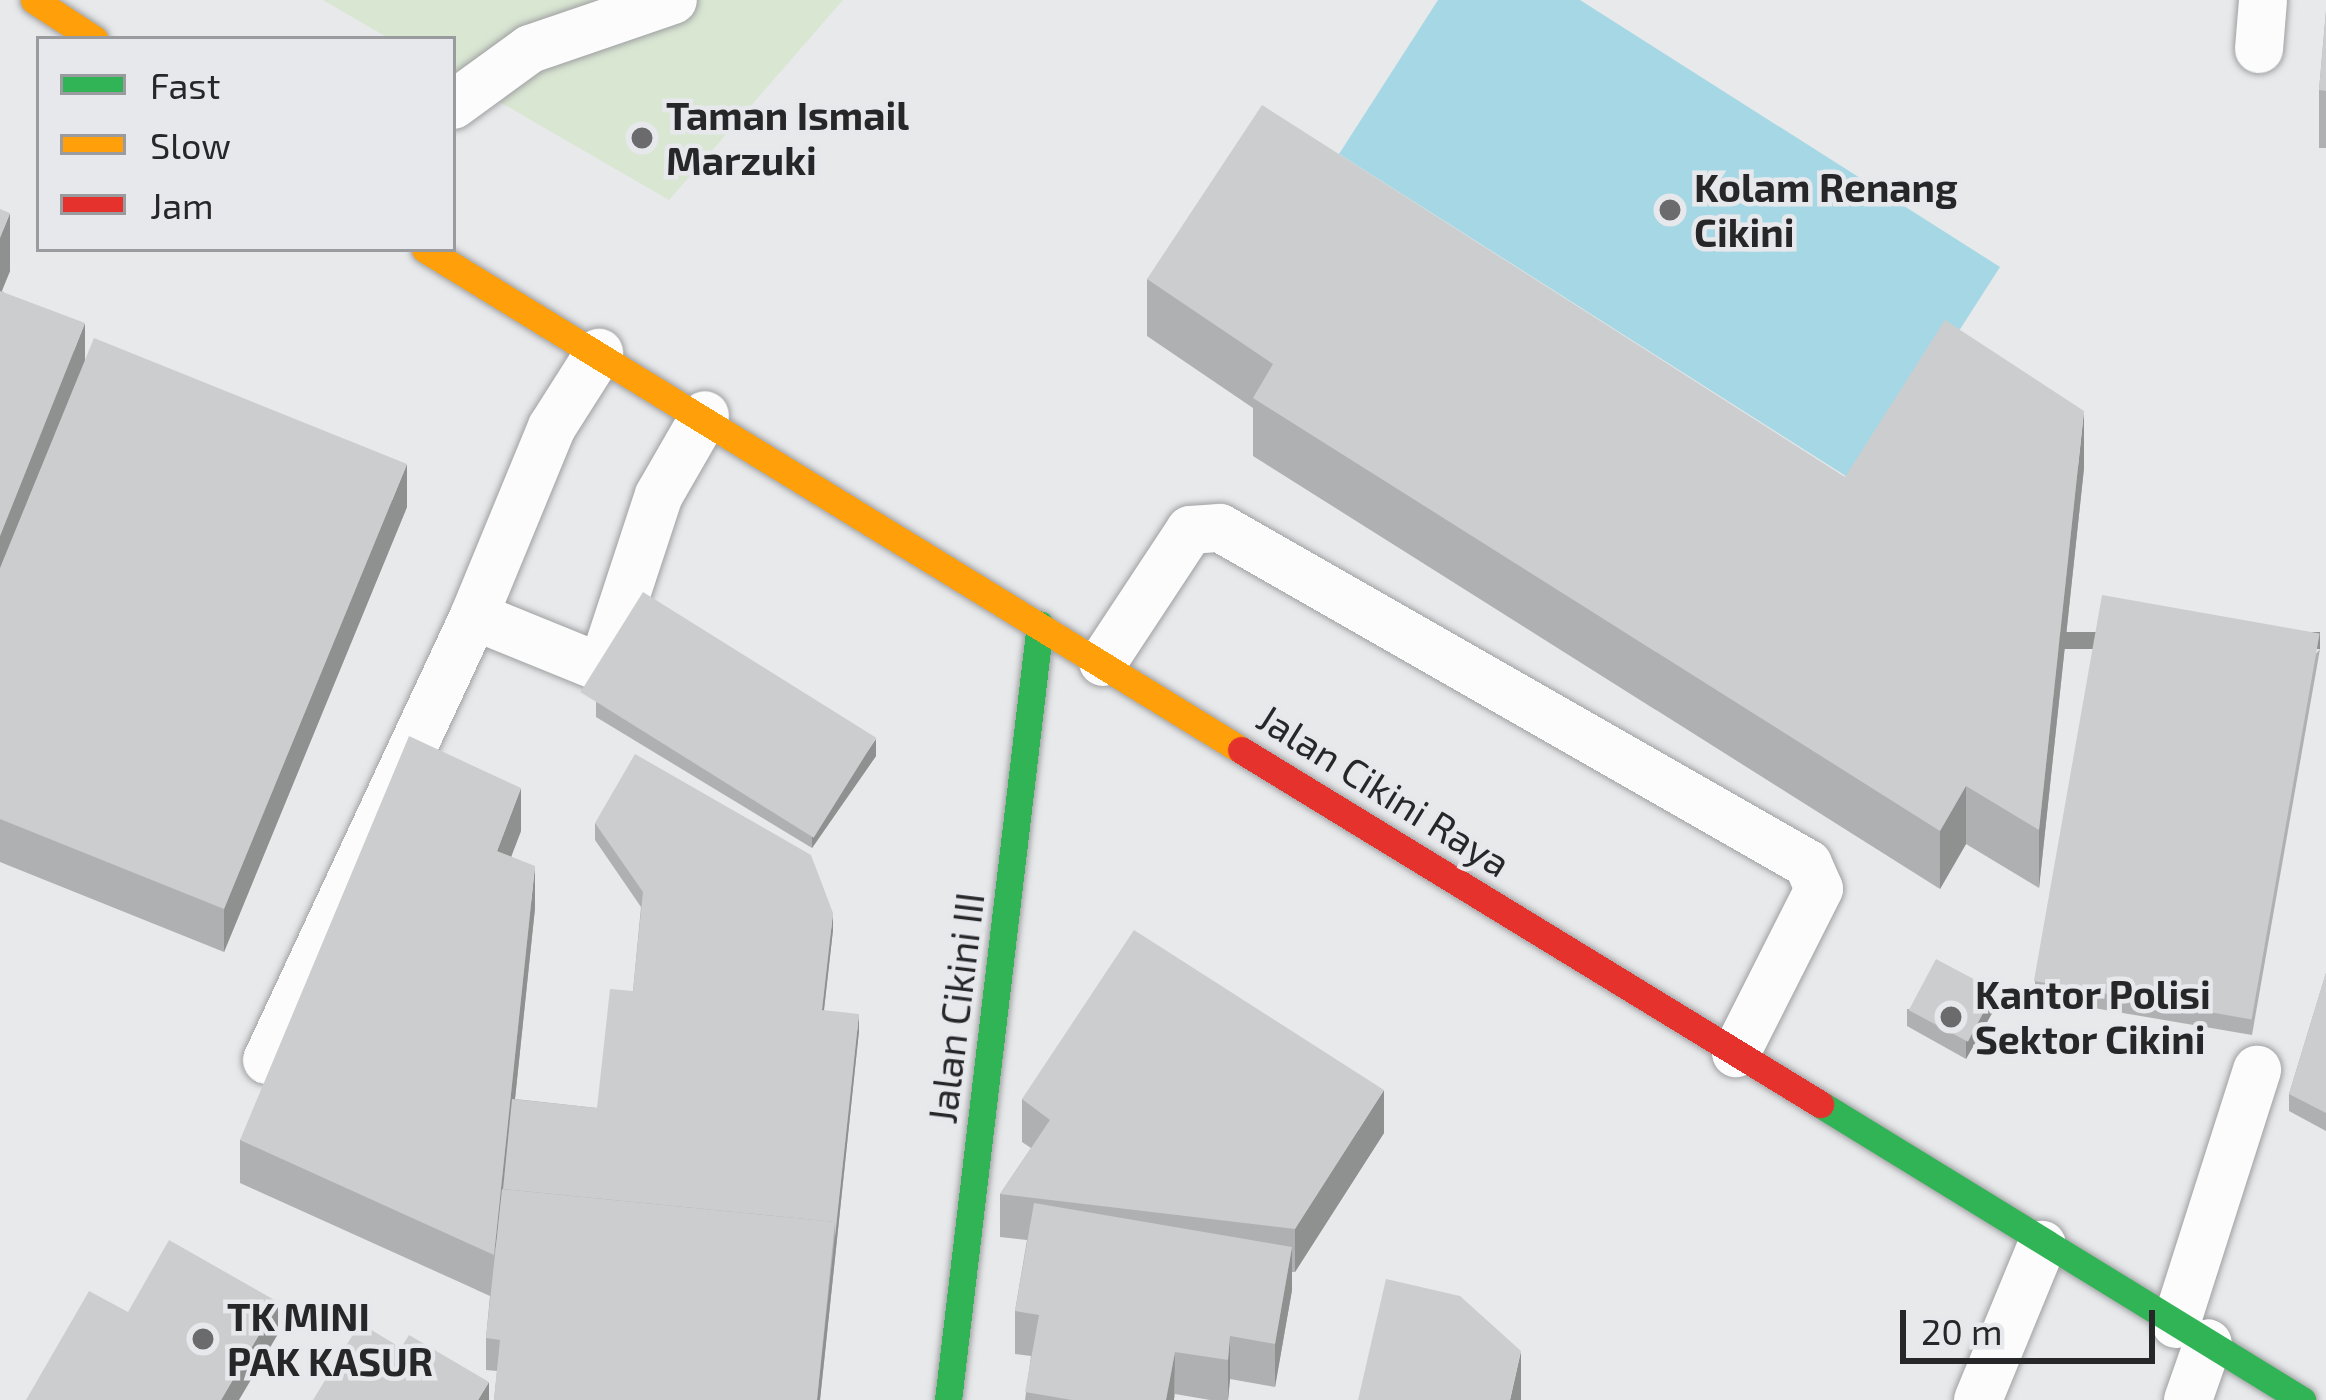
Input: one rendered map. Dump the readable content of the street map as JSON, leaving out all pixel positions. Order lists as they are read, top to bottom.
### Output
{
  "streets": {
    "main road": ["Jalan Cikini Raya", "Jalan Cikini III"]
  },
  "crossings": [
    ["Jalan Cikini Raya", "Jalan Cikini III"]
  ],
  "places": [
    "Taman Ismail Marzuki",
    "Kolam Renang Cikini",
    "Kantor Polisi Sektor Cikini",
    "TK MINI PAK KASUR"
  ],
  "legend": ["Fast", "Slow", "Jam"],
  "scale_bar": "20 m"
}
